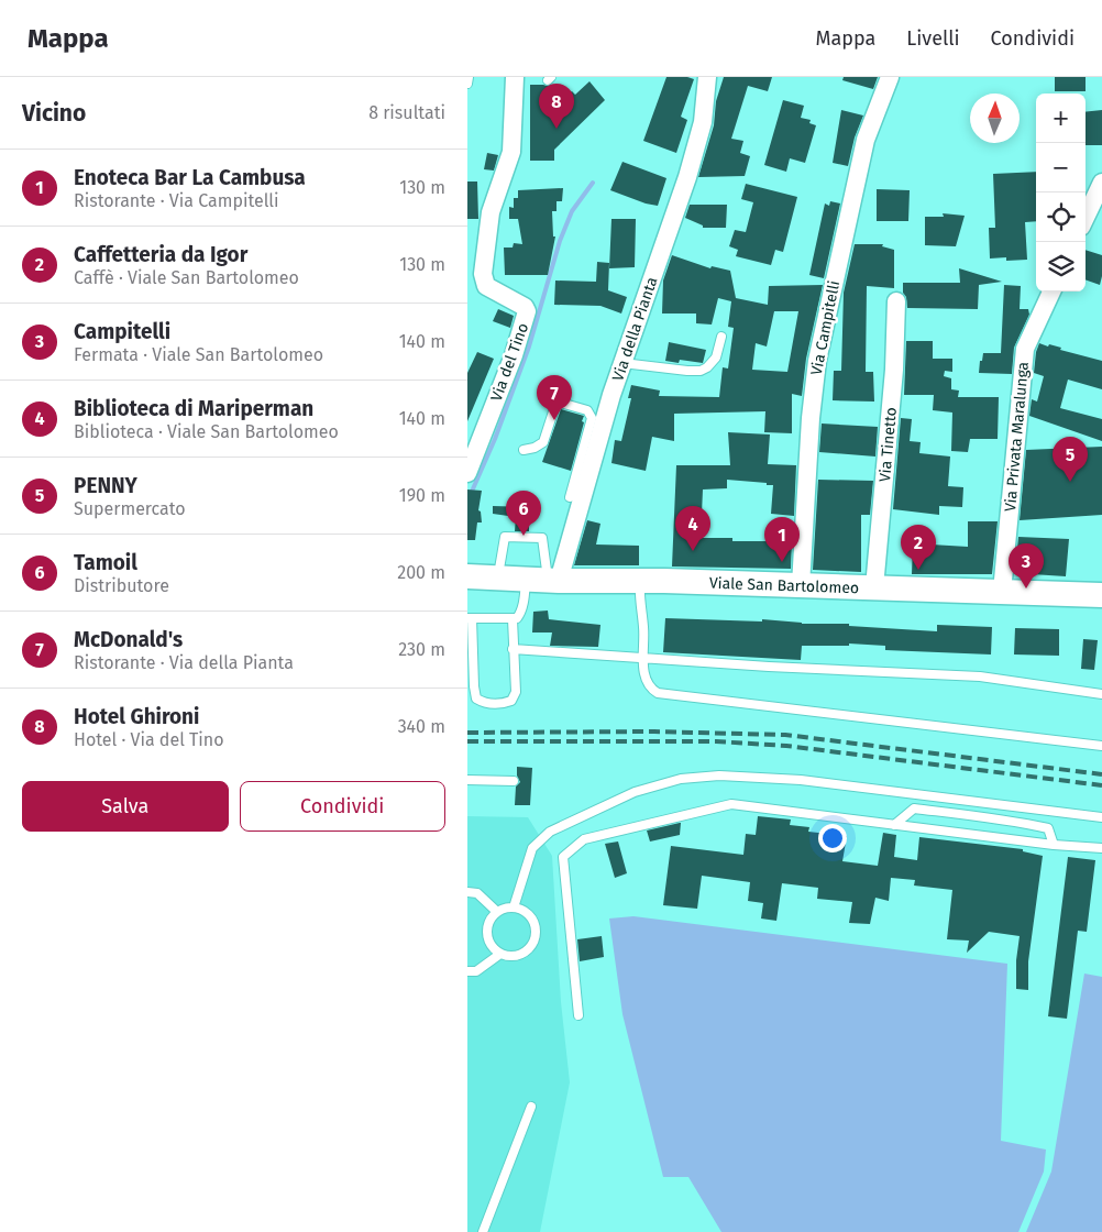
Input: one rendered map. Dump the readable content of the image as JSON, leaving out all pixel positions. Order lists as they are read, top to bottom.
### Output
{
  "streets": {
    "main road": ["Viale San Bartolomeo"],
    "street": [
      "Via Campitelli",
      "Via della Pianta",
      "Via del Tino",
      "Via Privata Maralunga",
      "Via Tinetto"
    ]
  },
  "crossings": [
    ["Via Campitelli", "Viale San Bartolomeo"],
    ["Via della Pianta", "Viale San Bartolomeo"],
    ["Via Privata Maralunga", "Viale San Bartolomeo"],
    ["Via Tinetto", "Viale San Bartolomeo"]
  ],
  "north": "top",
  "page": {
    "header": "Mappa",
    "nav": ["Mappa", "Livelli", "Condividi"],
    "heading": ["Vicino", "8 risultati"],
    "pins": [
      "8",
      "7",
      "5",
      "6",
      "4",
      "1",
      "2",
      "3"
    ],
    "map_buttons": ["+", "−"],
    "list": [
      {
        "mark": "1",
        "name": "Enoteca Bar La Cambusa",
        "note": "Ristorante · Via Campitelli",
        "value": "130 m"
      },
      {
        "mark": "2",
        "name": "Caffetteria da Igor",
        "note": "Caffè · Viale San Bartolomeo",
        "value": "130 m"
      },
      {
        "mark": "3",
        "name": "Campitelli",
        "note": "Fermata · Viale San Bartolomeo",
        "value": "140 m"
      },
      {
        "mark": "4",
        "name": "Biblioteca di Mariperman",
        "note": "Biblioteca · Viale San Bartolomeo",
        "value": "140 m"
      },
      {
        "mark": "5",
        "name": "PENNY",
        "note": "Supermercato",
        "value": "190 m"
      },
      {
        "mark": "6",
        "name": "Tamoil",
        "note": "Distributore",
        "value": "200 m"
      },
      {
        "mark": "7",
        "name": "McDonald's",
        "note": "Ristorante · Via della Pianta",
        "value": "230 m"
      },
      {
        "mark": "8",
        "name": "Hotel Ghironi",
        "note": "Hotel · Via del Tino",
        "value": "340 m"
      }
    ],
    "buttons": ["Salva", "Condividi"]
  }
}
